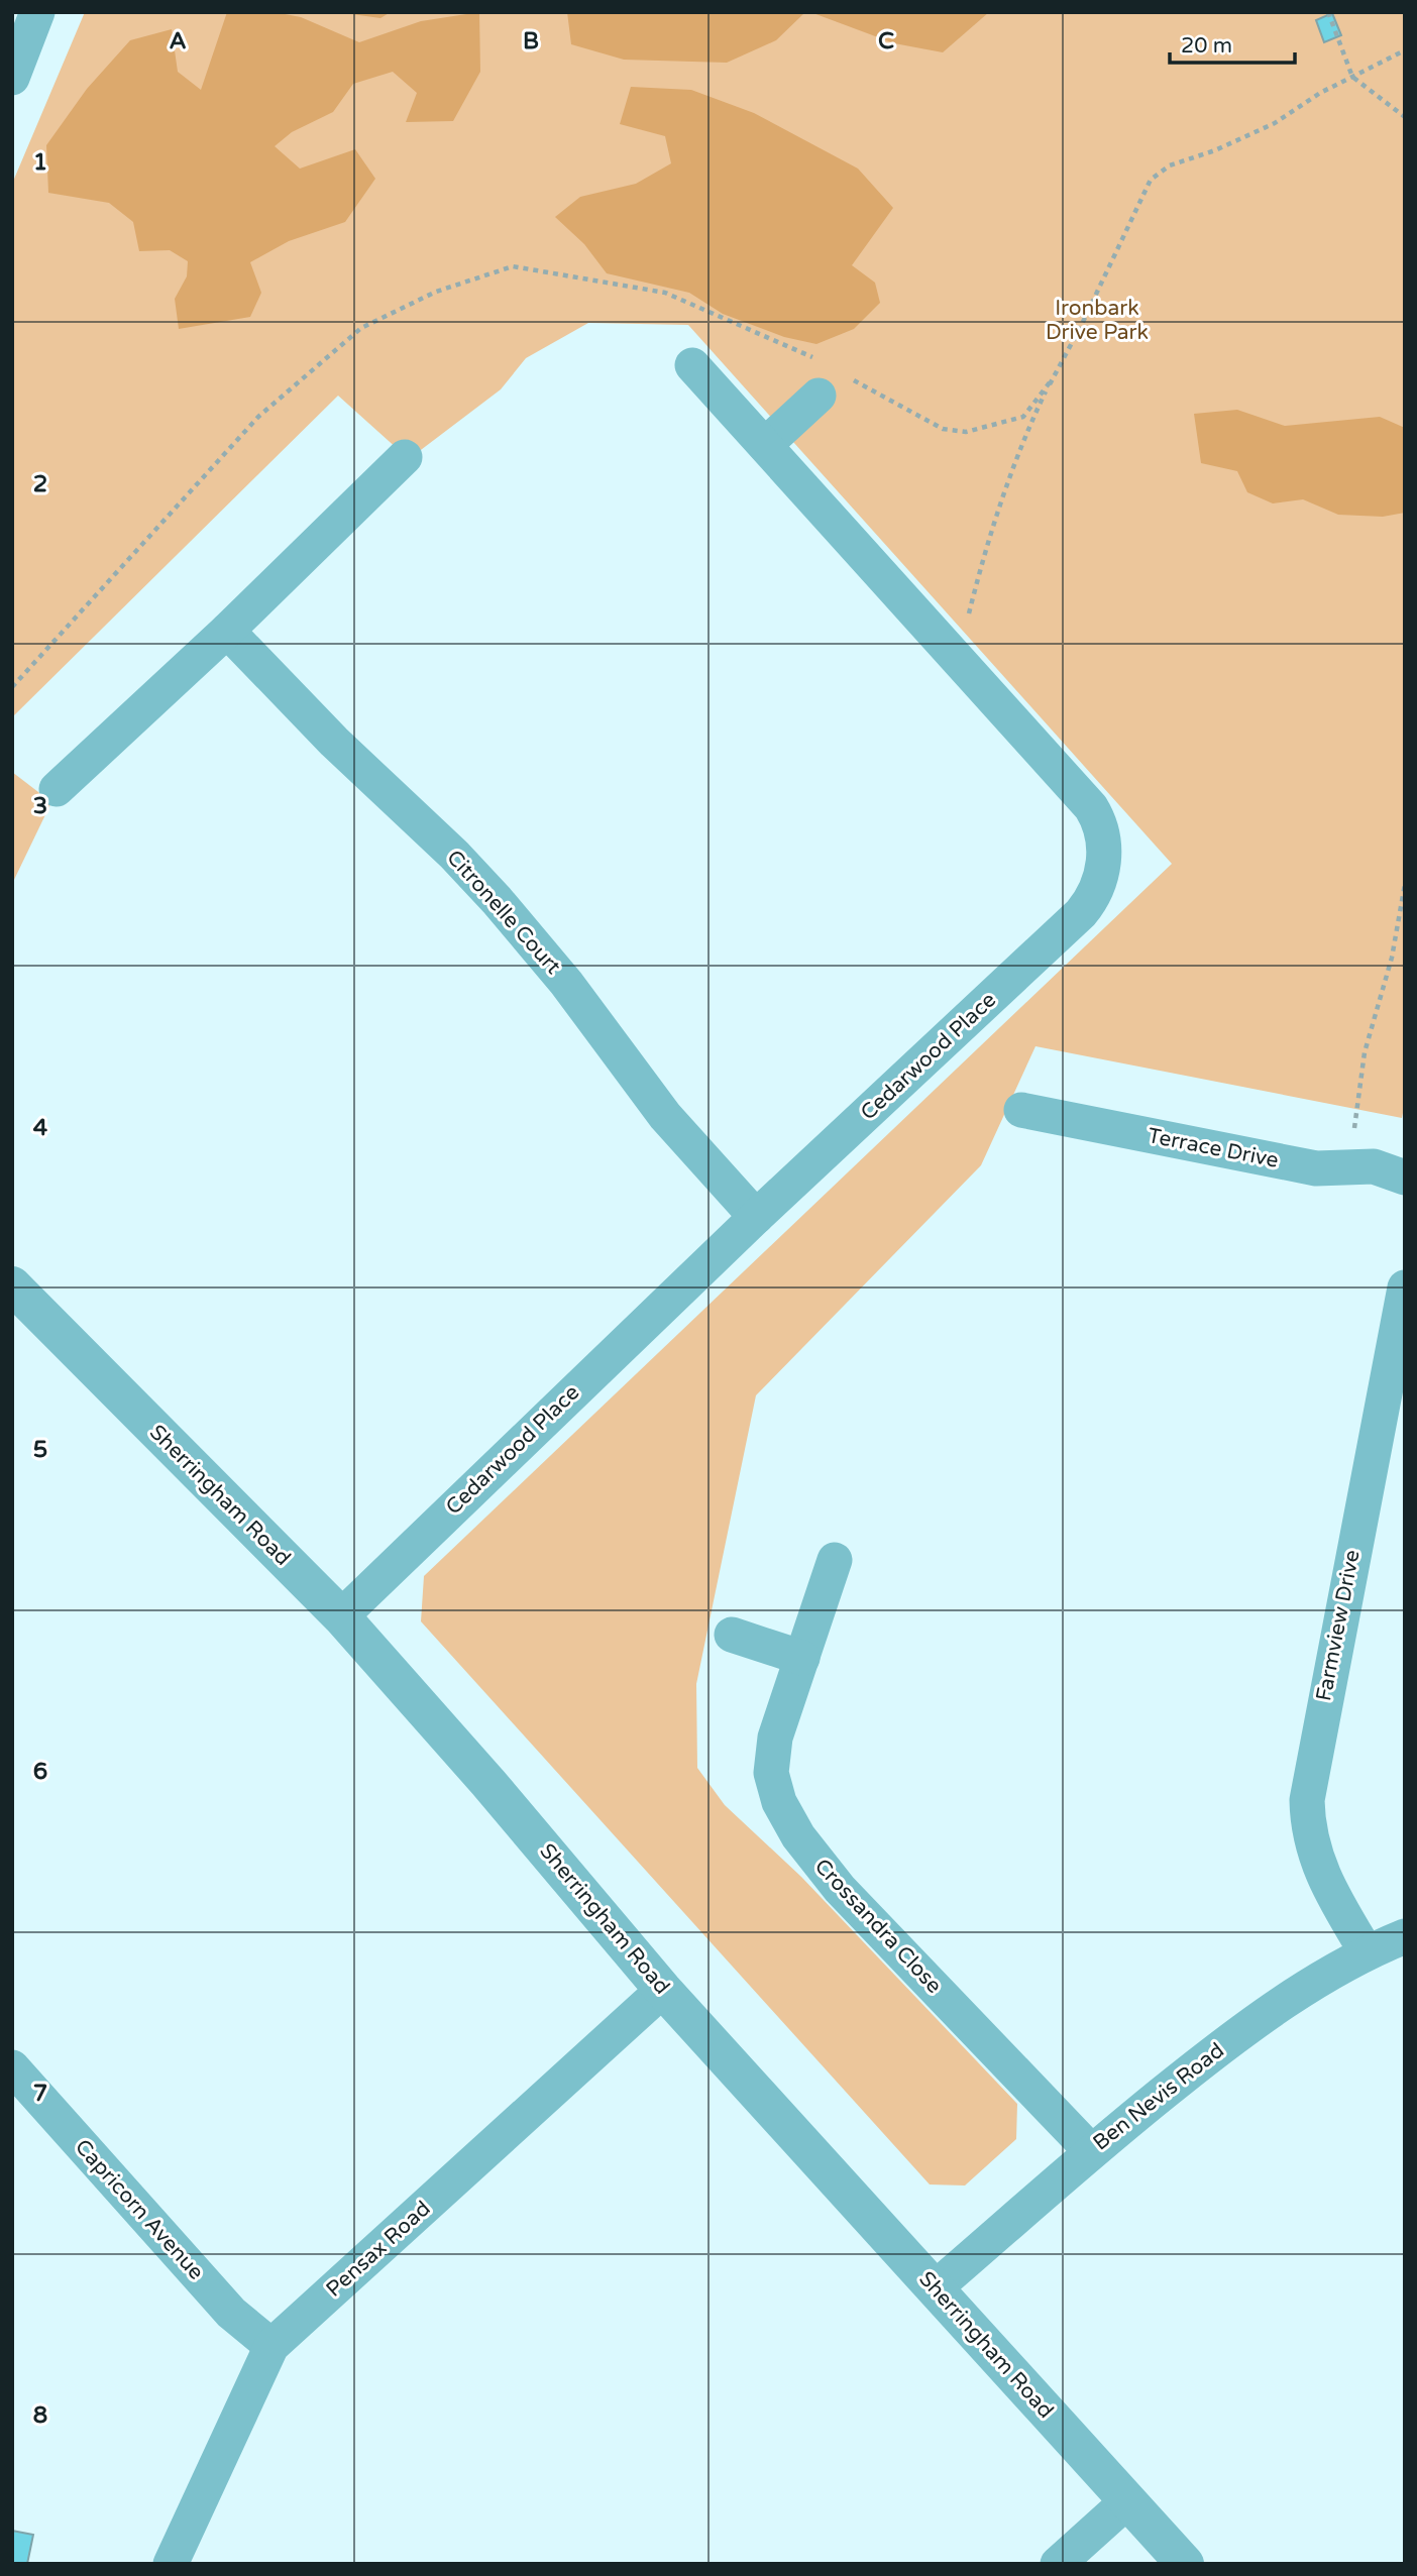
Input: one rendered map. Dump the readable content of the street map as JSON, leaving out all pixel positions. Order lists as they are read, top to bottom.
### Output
{
  "streets": {
    "street": [
      "Citronelle Court",
      "Cedarwood Place",
      "Terrace Drive",
      "Sherringham Road",
      "Farmview Drive",
      "Crossandra Close",
      "Ben Nevis Road",
      "Capricorn Avenue",
      "Pensax Road"
    ]
  },
  "crossings": [
    ["Citronelle Court", "Cedarwood Place"],
    ["Cedarwood Place", "Sherringham Road"],
    ["Sherringham Road", "Ben Nevis Road"],
    ["Sherringham Road", "Pensax Road"],
    ["Farmview Drive", "Ben Nevis Road"],
    ["Crossandra Close", "Ben Nevis Road"],
    ["Capricorn Avenue", "Pensax Road"]
  ],
  "parks": ["Ironbark Drive Park"],
  "scale_bar": "20 m",
  "grid": {
    "columns": ["A", "B", "C"],
    "rows": [
      "1",
      "2",
      "3",
      "4",
      "5",
      "6",
      "7",
      "8"
    ]
  }
}
